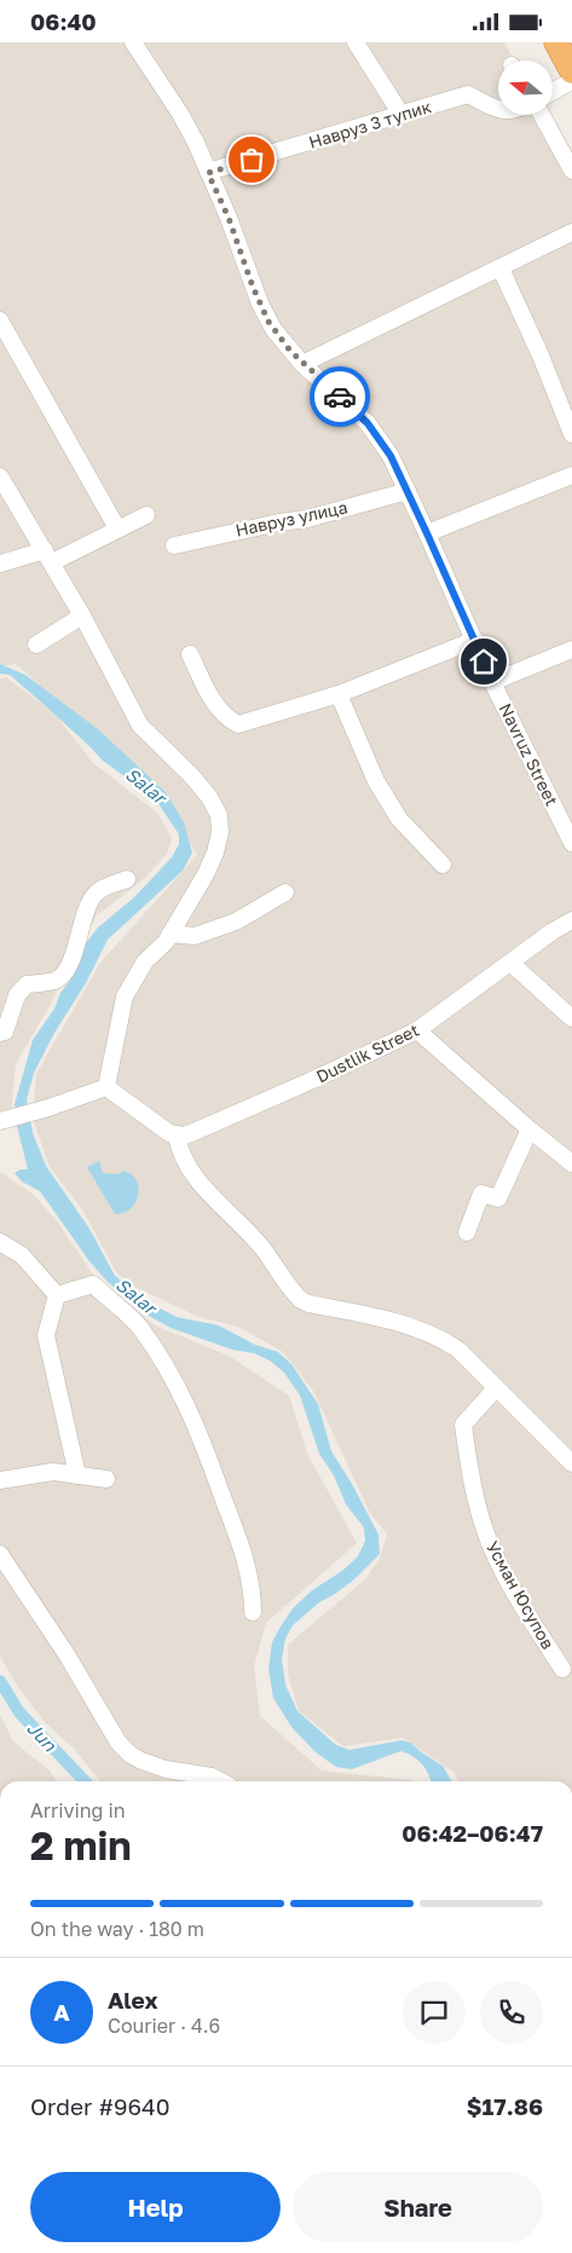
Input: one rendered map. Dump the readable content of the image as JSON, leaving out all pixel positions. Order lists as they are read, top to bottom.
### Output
{
  "streets": {
    "street": [
      "Навруз 3 тупик",
      "Навруз улица",
      "Navruz Street",
      "Dustlik Street",
      "Усман Юсупов"
    ]
  },
  "crossings": [
    ["Навруз 3 тупик", "Navruz Street"],
    ["Навруз улица", "Navruz Street"]
  ],
  "water": ["Salar", "Jun"],
  "north": "left",
  "page": {
    "status": "06:40",
    "heading": ["2 min", "Arriving in", "06:42–06:47"],
    "panel": [
      "Alex",
      "Courier · 4.6",
      "Order #9640",
      "$17.86"
    ],
    "bar": "On the way · 180 m",
    "round": "A",
    "buttons": ["Help", "Share"]
  }
}
